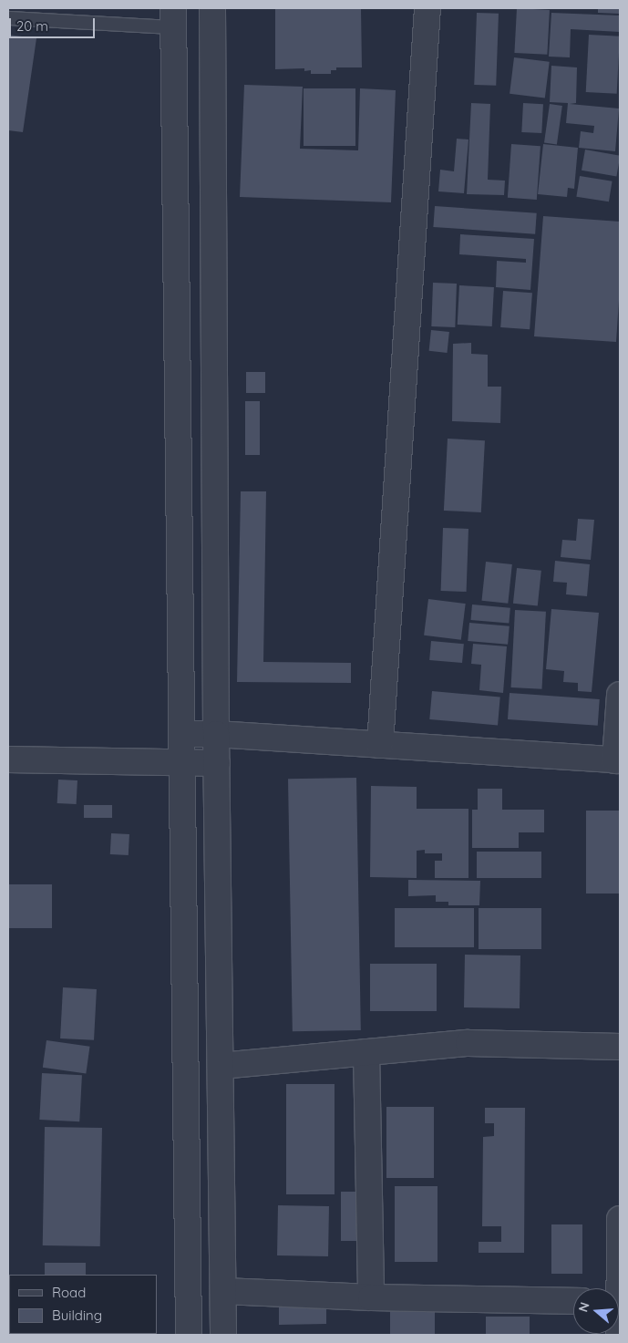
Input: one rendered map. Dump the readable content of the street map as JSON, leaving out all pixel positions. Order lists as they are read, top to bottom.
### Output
{
  "legend": ["Road", "Building"],
  "scale_bar": "20 m",
  "north": "left"
}
